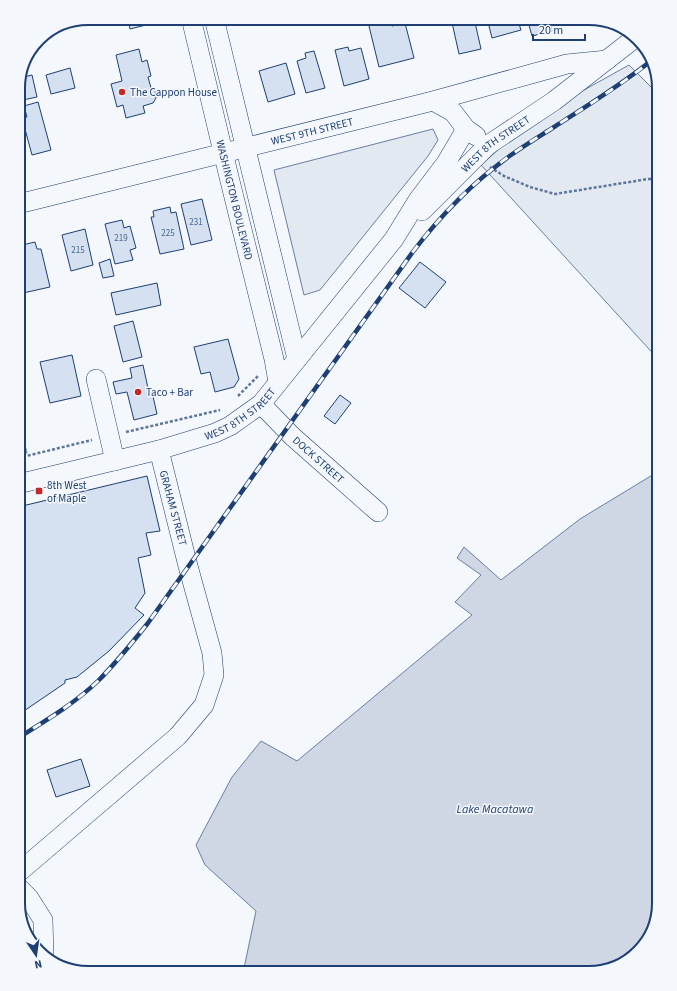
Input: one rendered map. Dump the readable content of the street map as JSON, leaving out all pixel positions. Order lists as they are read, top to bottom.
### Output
{
  "streets": {
    "street": [
      "WEST 9TH STREET",
      "WEST 8TH STREET",
      "WASHINGTON BOULEVARD",
      "DOCK STREET",
      "GRAHAM STREET"
    ]
  },
  "crossings": [
    ["WEST 9TH STREET", "WEST 8TH STREET"],
    ["WEST 9TH STREET", "WASHINGTON BOULEVARD"],
    ["WEST 8TH STREET", "WASHINGTON BOULEVARD"],
    ["WEST 8TH STREET", "DOCK STREET"],
    ["WEST 8TH STREET", "GRAHAM STREET"]
  ],
  "water": ["Lake Macatawa"],
  "places": {
    "other": ["The Cappon House", "Taco + Bar"],
    "transit": ["8th West of Maple"]
  },
  "house_numbers": [
    "231",
    "225",
    "219",
    "215"
  ],
  "scale_bar": "20 m",
  "north": "bottom"
}
